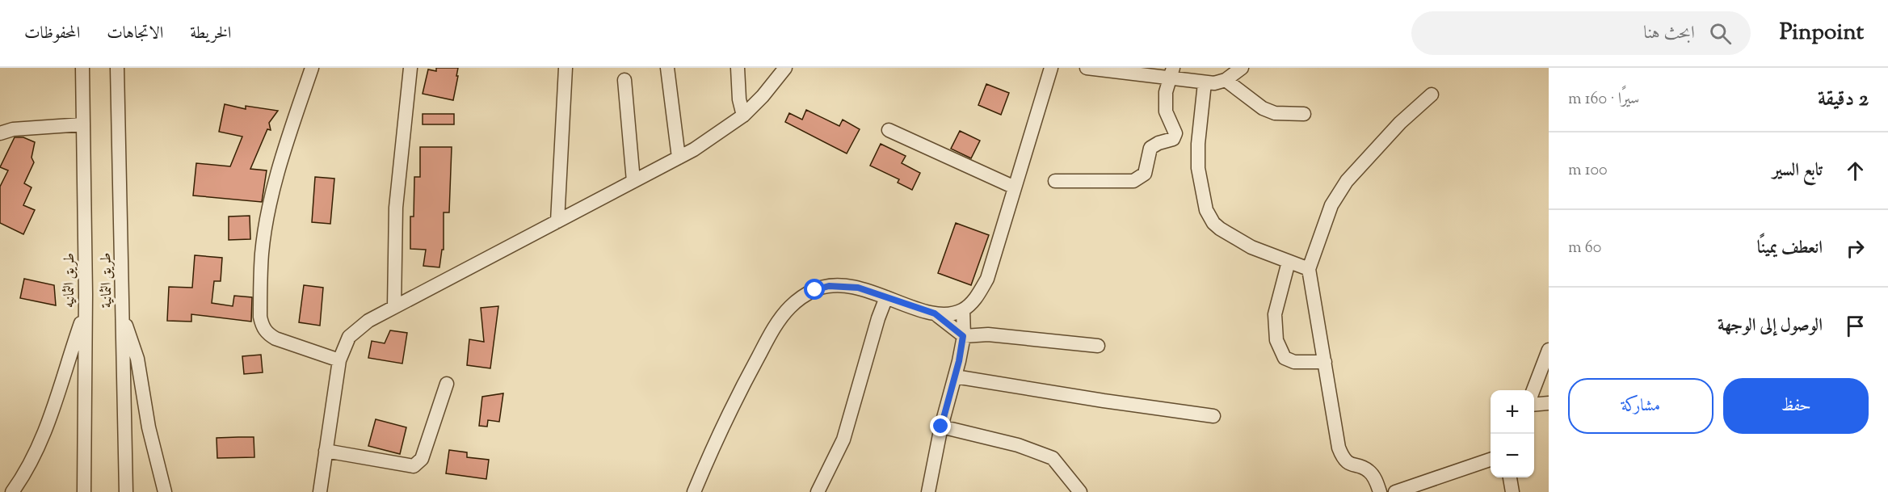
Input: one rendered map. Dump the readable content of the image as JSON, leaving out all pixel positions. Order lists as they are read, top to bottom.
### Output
{
  "streets": {
    "street": ["طريق الثمانيه", "طريق الثمانية"]
  },
  "page": {
    "header": "Pinpoint",
    "search": "ابحث هنا",
    "nav": ["الخريطة", "الاتجاهات", "المحفوظات"],
    "heading": ["2 دقيقة", "سيرًا · 160 m"],
    "list": [
      ["تابع السير", "100 m"],
      ["انعطف يمينًا", "60 m"],
      "الوصول إلى الوجهة"
    ],
    "buttons": ["حفظ", "مشاركة"],
    "map_buttons": ["+", "−"]
  }
}
